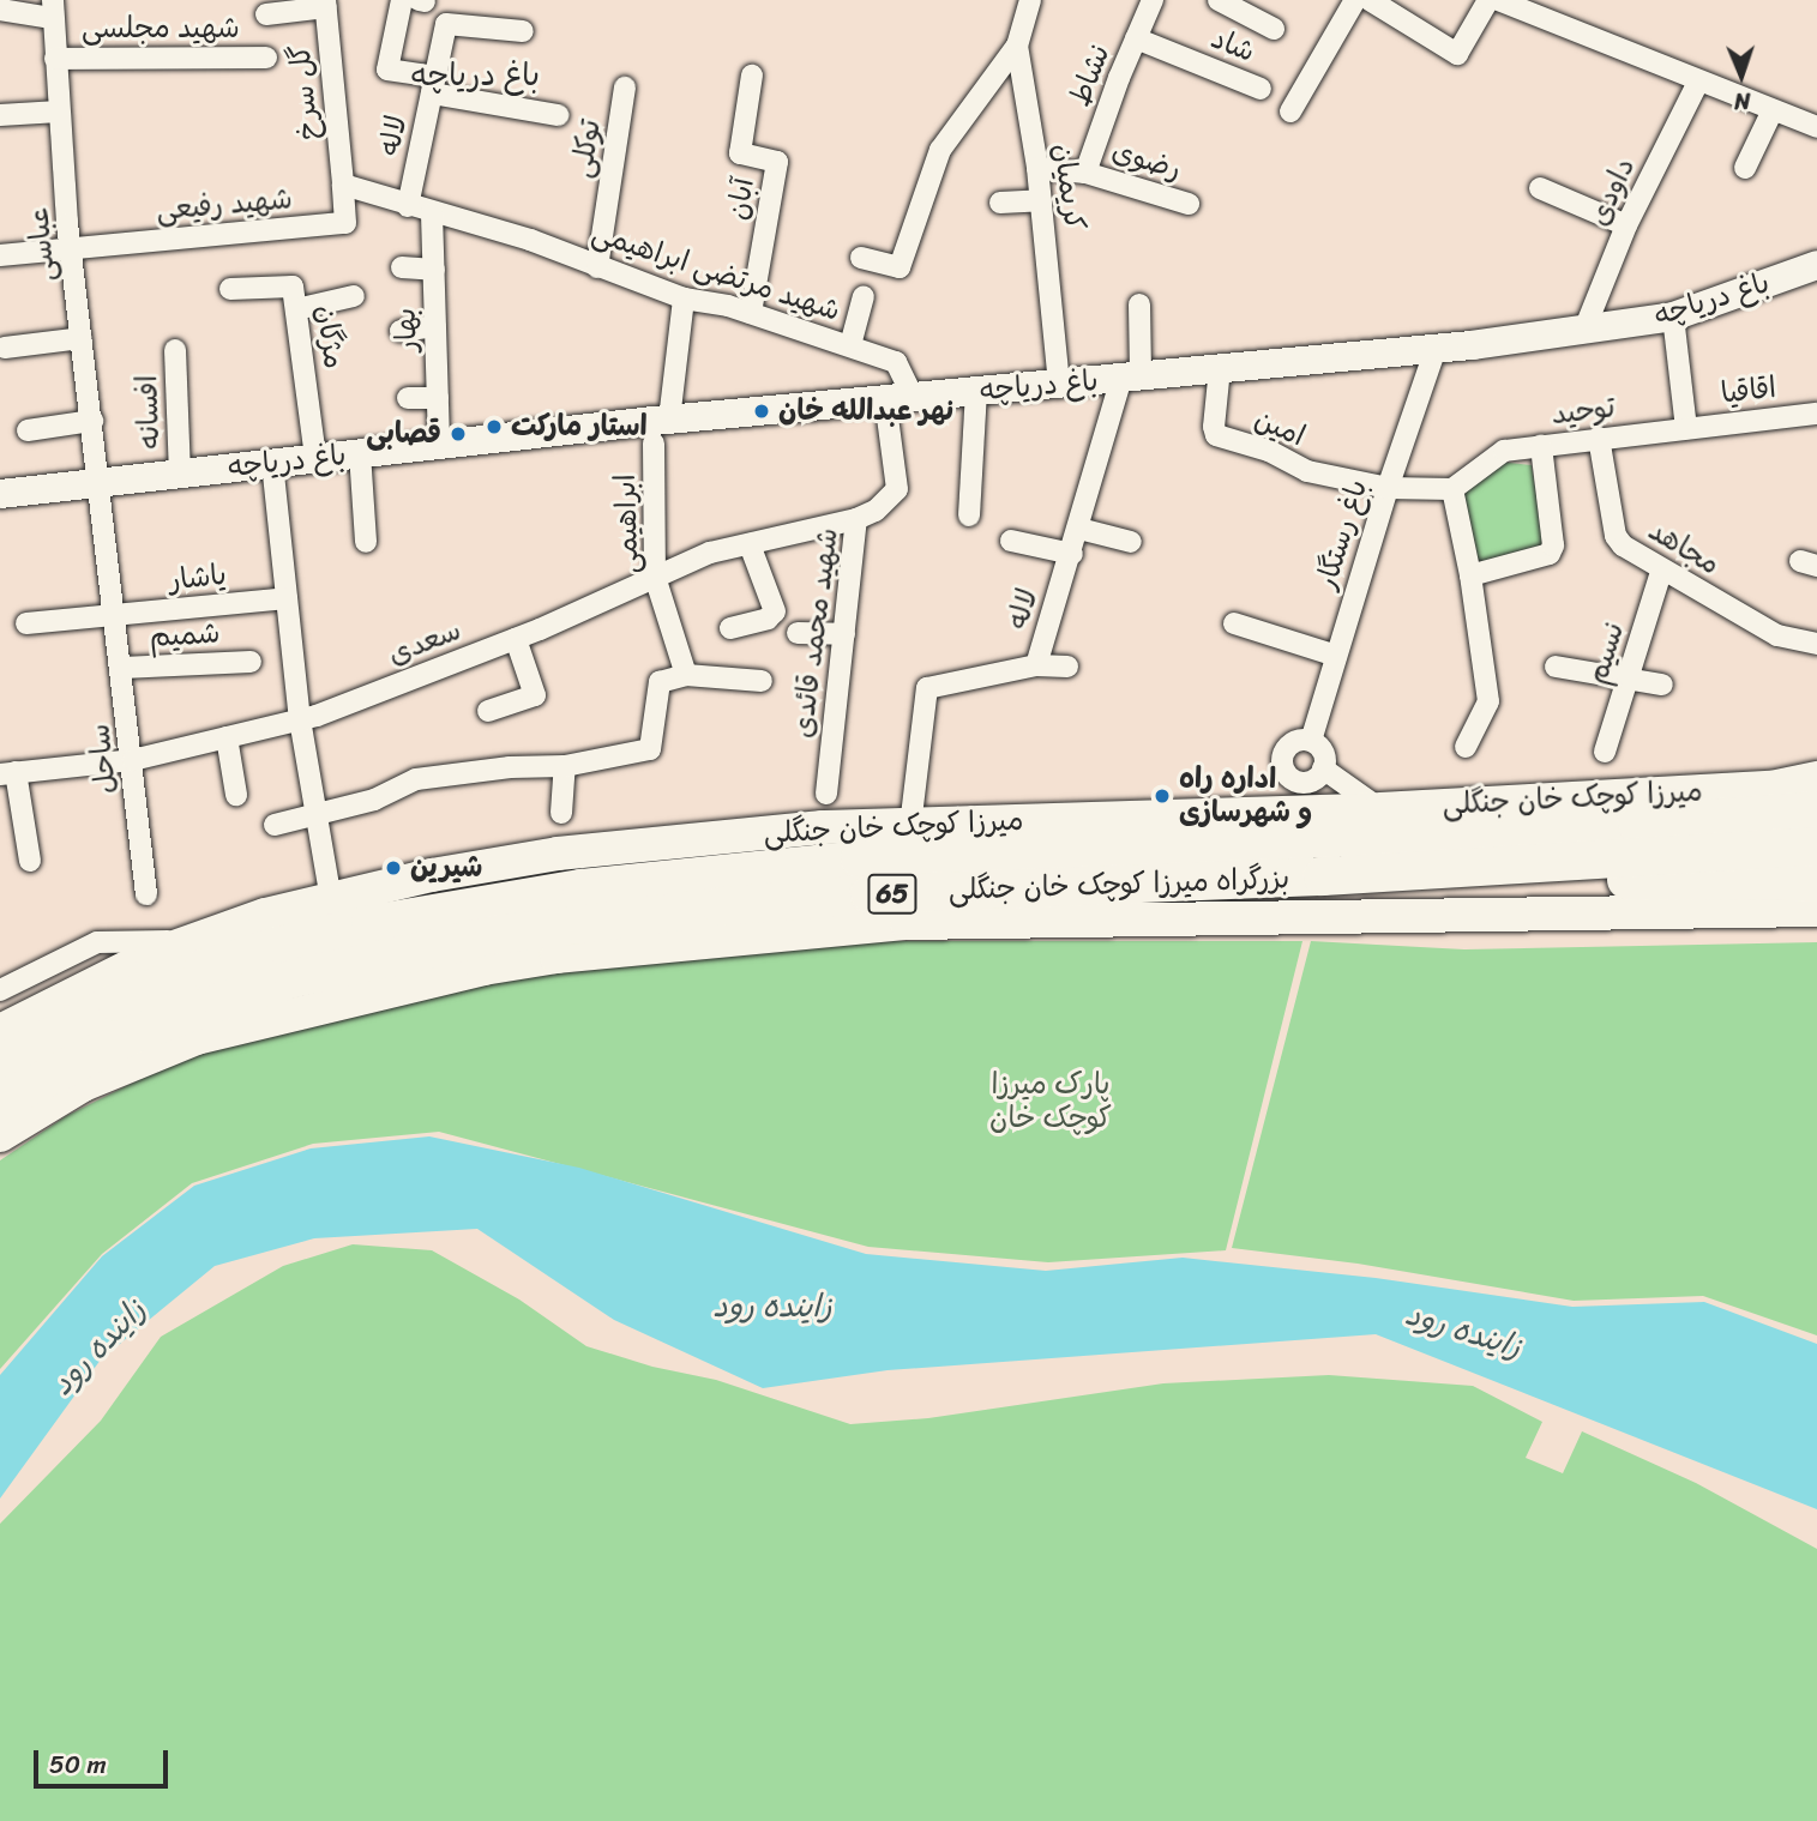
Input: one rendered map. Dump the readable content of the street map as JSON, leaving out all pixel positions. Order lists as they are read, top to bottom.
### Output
{
  "streets": {
    "highway": ["بزرگراه میرزا کوچک خان جنگلی", "65"],
    "main road": ["میرزا کوچک خان جنگلی"],
    "street": [
      "شهید مجلسی",
      "شاد",
      "نشاط",
      "گل سرخ",
      "لاله",
      "توکلی",
      "رضوی",
      "کریمیان",
      "داودی",
      "آبان",
      "شهید رفیعی",
      "عباسی",
      "شهید مرتضی ابراهیمی",
      "باغ دریاچه",
      "بهار",
      "مژگان",
      "اقاقیا",
      "توحید",
      "افسانه",
      "امین",
      "ابراهیمی",
      "باغ رستگار",
      "مجاهد",
      "یاشار",
      "شهید محمد قائدی",
      "شمیم",
      "سعدی",
      "نسیم",
      "ساحل"
    ]
  },
  "crossings": [
    ["شهید مجلسی", "عباسی"],
    ["شاد", "نشاط"],
    ["نشاط", "رضوی"],
    ["گل سرخ", "شهید رفیعی"],
    ["لاله", "باغ دریاچه"],
    ["لاله", "میرزا کوچک خان جنگلی"],
    ["توکلی", "شهید مرتضی ابراهیمی"],
    ["رضوی", "کریمیان"],
    ["کریمیان", "باغ دریاچه"],
    ["داودی", "باغ دریاچه"],
    ["آبان", "شهید مرتضی ابراهیمی"],
    ["شهید رفیعی", "عباسی"],
    ["عباسی", "باغ دریاچه"],
    ["عباسی", "ساحل"],
    ["شهید مرتضی ابراهیمی", "باغ دریاچه"],
    ["شهید مرتضی ابراهیمی", "بهار"],
    ["شهید مرتضی ابراهیمی", "ابراهیمی"],
    ["شهید مرتضی ابراهیمی", "شهید محمد قائدی"],
    ["باغ دریاچه", "بهار"],
    ["باغ دریاچه", "مژگان"],
    ["باغ دریاچه", "افسانه"],
    ["باغ دریاچه", "امین"],
    ["باغ دریاچه", "ابراهیمی"],
    ["باغ دریاچه", "باغ رستگار"],
    ["باغ دریاچه", "شهید محمد قائدی"],
    ["باغ دریاچه", "ساحل"],
    ["اقاقیا", "توحید"],
    ["توحید", "مجاهد"],
    ["امین", "باغ رستگار"],
    ["ابراهیمی", "سعدی"],
    ["مجاهد", "نسیم"],
    ["یاشار", "ساحل"],
    ["شهید محمد قائدی", "سعدی"],
    ["شمیم", "ساحل"],
    ["سعدی", "ساحل"]
  ],
  "districts": ["باغ دریاچه"],
  "water": ["زاینده رود"],
  "parks": ["پارک میرزا کوچک خان"],
  "places": [
    "نهر عبدالله خان",
    "استار مارکت",
    "قصابی",
    "اداره راه و شهرسازی",
    "شیرین"
  ],
  "scale_bar": "50 m",
  "north": "bottom"
}
